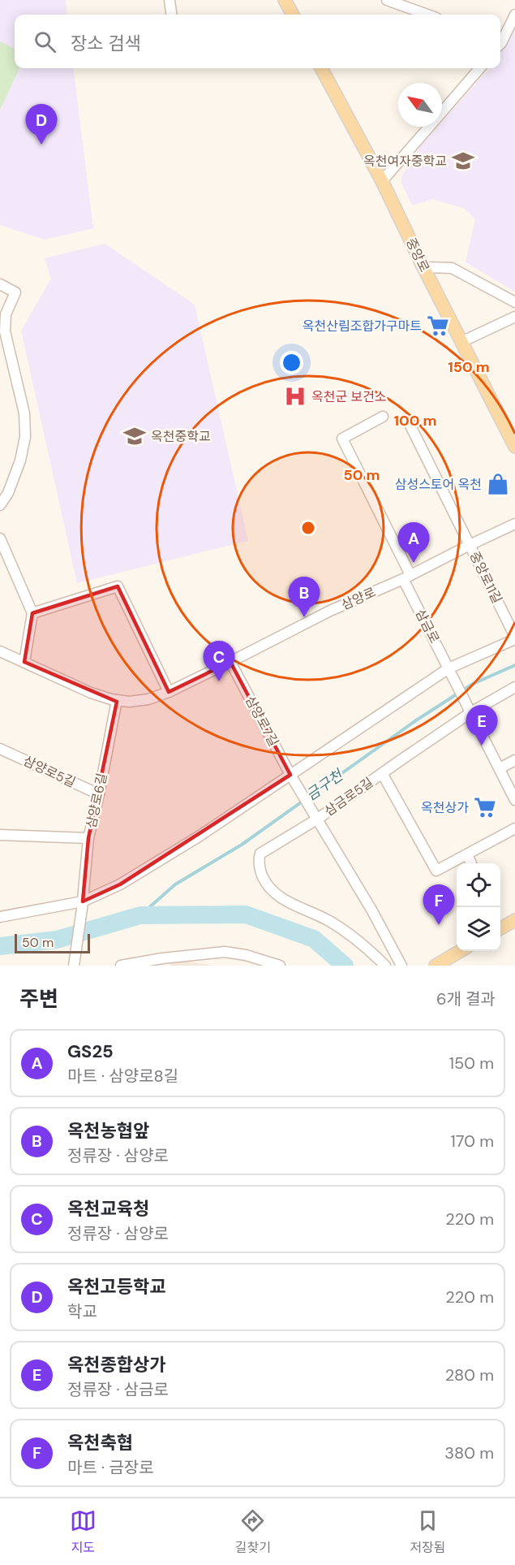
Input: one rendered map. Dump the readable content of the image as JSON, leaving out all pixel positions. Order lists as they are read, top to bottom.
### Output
{
  "streets": {
    "main road": ["중앙로"],
    "street": [
      "중앙로11길",
      "삼양로",
      "삼금로",
      "삼양로7길",
      "삼양로5길",
      "삼금로5길",
      "삼양로6길"
    ]
  },
  "crossings": [
    ["중앙로11길", "삼양로"],
    ["중앙로11길", "삼금로"],
    ["중앙로11길", "삼양로7길"],
    ["중앙로11길", "삼양로6길"],
    ["삼양로", "삼금로"],
    ["삼양로", "삼양로7길"],
    ["삼양로", "삼양로6길"],
    ["삼금로", "삼금로5길"],
    ["삼양로7길", "삼금로5길"],
    ["삼양로5길", "삼양로6길"]
  ],
  "water": ["금구천"],
  "places": {
    "school or university": ["옥천여자중학교", "옥천중학교"],
    "supermarket": ["옥천산림조합가구마트", "옥천상가"],
    "hospital": ["옥천군 보건소"],
    "shop": ["삼성스토어 옥천"]
  },
  "scale_bar": "50 m",
  "north": "top left",
  "page": {
    "search": "장소 검색",
    "pins": [
      "D",
      "A",
      "B",
      "C",
      "E",
      "F"
    ],
    "scale": "50 m",
    "heading": ["주변", "6개 결과"],
    "list": [
      {
        "mark": "A",
        "name": "GS25",
        "note": "마트 · 삼양로8길",
        "value": "150 m"
      },
      {
        "mark": "B",
        "name": "옥천농협앞",
        "note": "정류장 · 삼양로",
        "value": "170 m"
      },
      {
        "mark": "C",
        "name": "옥천교육청",
        "note": "정류장 · 삼양로",
        "value": "220 m"
      },
      {
        "mark": "D",
        "name": "옥천고등학교",
        "note": "학교",
        "value": "220 m"
      },
      {
        "mark": "E",
        "name": "옥천종합상가",
        "note": "정류장 · 삼금로",
        "value": "280 m"
      },
      {
        "mark": "F",
        "name": "옥천축협",
        "note": "마트 · 금장로",
        "value": "380 m"
      }
    ],
    "nav": ["지도", "길찾기", "저장됨"]
  },
  "rings": ["150 m", "100 m", "50 m"]
}
